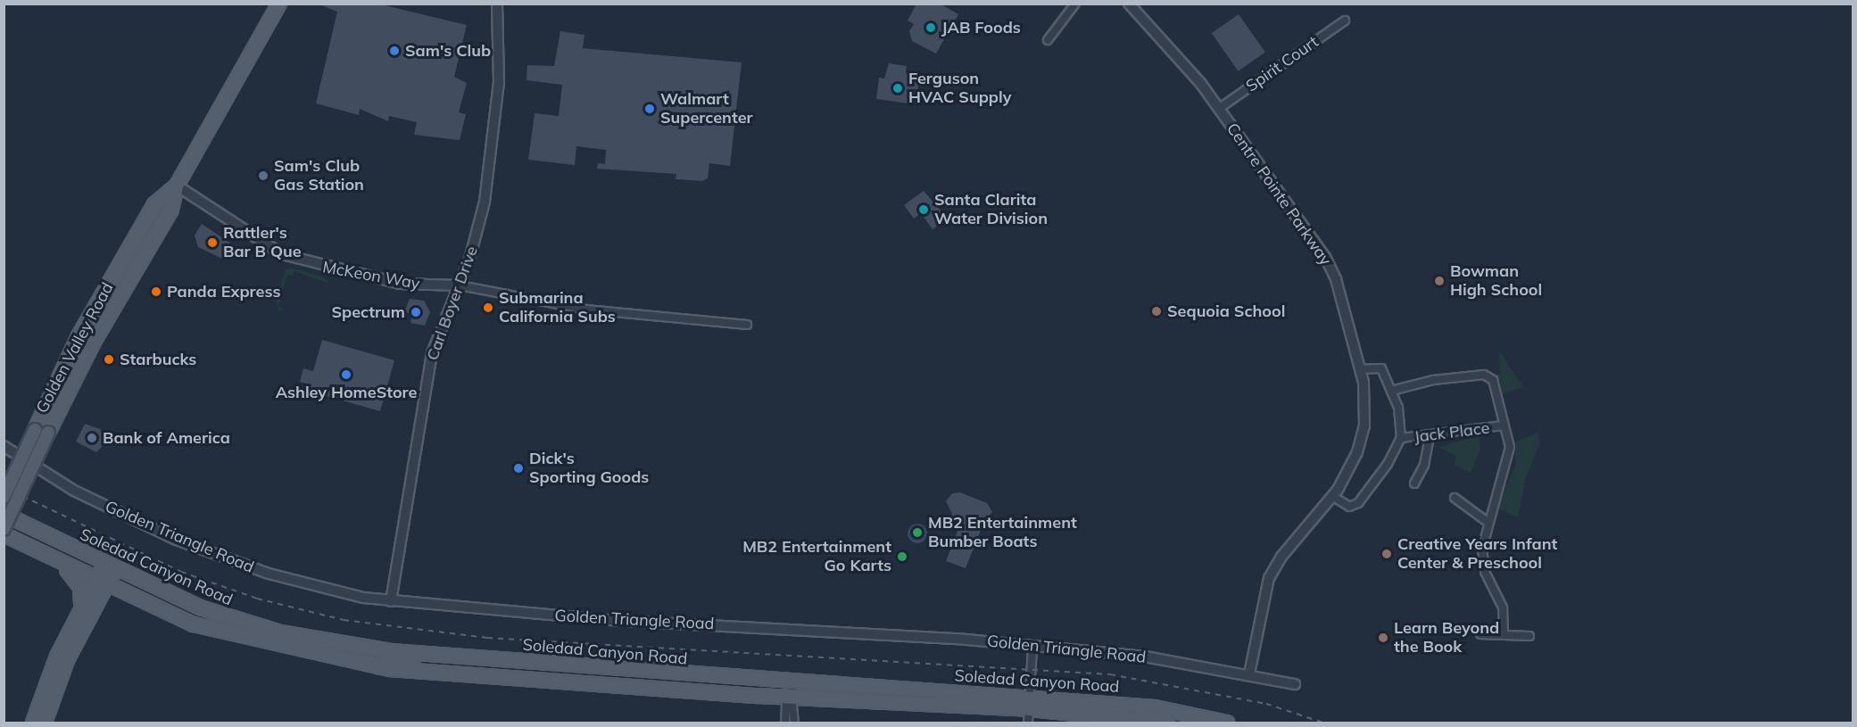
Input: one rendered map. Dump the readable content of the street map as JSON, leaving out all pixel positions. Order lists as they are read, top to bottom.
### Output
{
  "streets": {
    "main road": ["Golden Valley Road", "Soledad Canyon Road"],
    "street": [
      "Spirit Court",
      "Centre Pointe Parkway",
      "McKeon Way",
      "Carl Boyer Drive",
      "Jack Place",
      "Golden Triangle Road"
    ]
  },
  "crossings": [
    ["Spirit Court", "Centre Pointe Parkway"],
    ["Centre Pointe Parkway", "Golden Triangle Road"],
    ["McKeon Way", "Carl Boyer Drive"],
    ["McKeon Way", "Golden Valley Road"],
    ["Carl Boyer Drive", "Golden Triangle Road"]
  ],
  "places": [
    "JAB Foods",
    "Sam's Club",
    "Ferguson HVAC Supply",
    "Walmart Supercenter",
    "Sam's Club Gas Station",
    "Santa Clarita Water Division",
    "Rattler's Bar B Que",
    "Bowman High School",
    "Panda Express",
    "Submarina California Subs",
    "Sequoia School",
    "Spectrum",
    "Starbucks",
    "Ashley HomeStore",
    "Bank of America",
    "Dick's Sporting Goods",
    "MB2 Entertainment Bumber Boats",
    "Creative Years Infant Center & Preschool",
    "MB2 Entertainment Go Karts",
    "Learn Beyond the Book"
  ]
}
